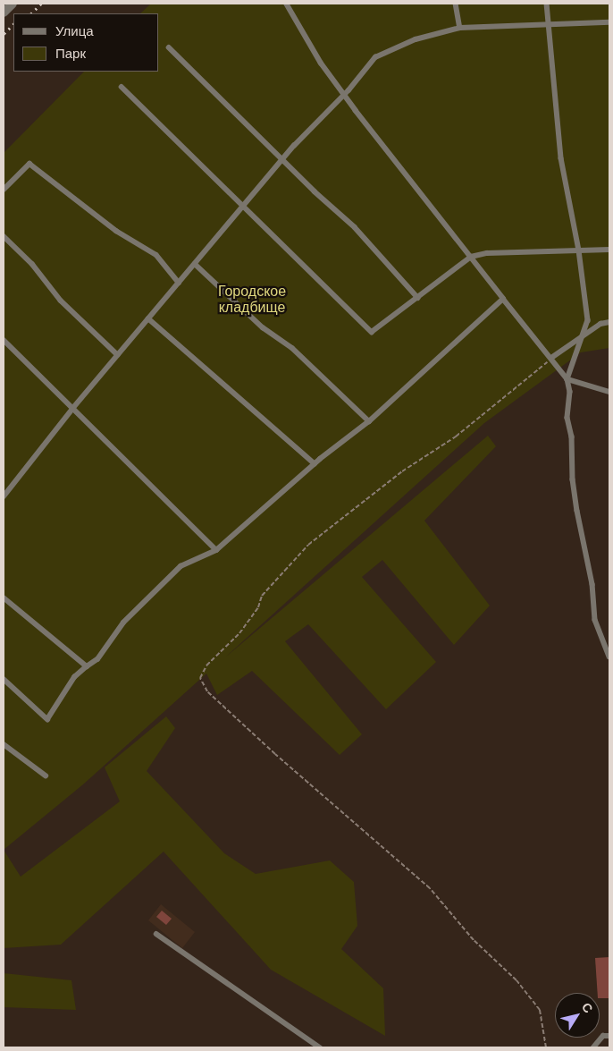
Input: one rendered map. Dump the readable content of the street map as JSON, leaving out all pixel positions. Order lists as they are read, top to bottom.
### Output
{
  "parks": ["Городское кладбище"],
  "legend": ["Улица", "Парк"],
  "north": "top right"
}
